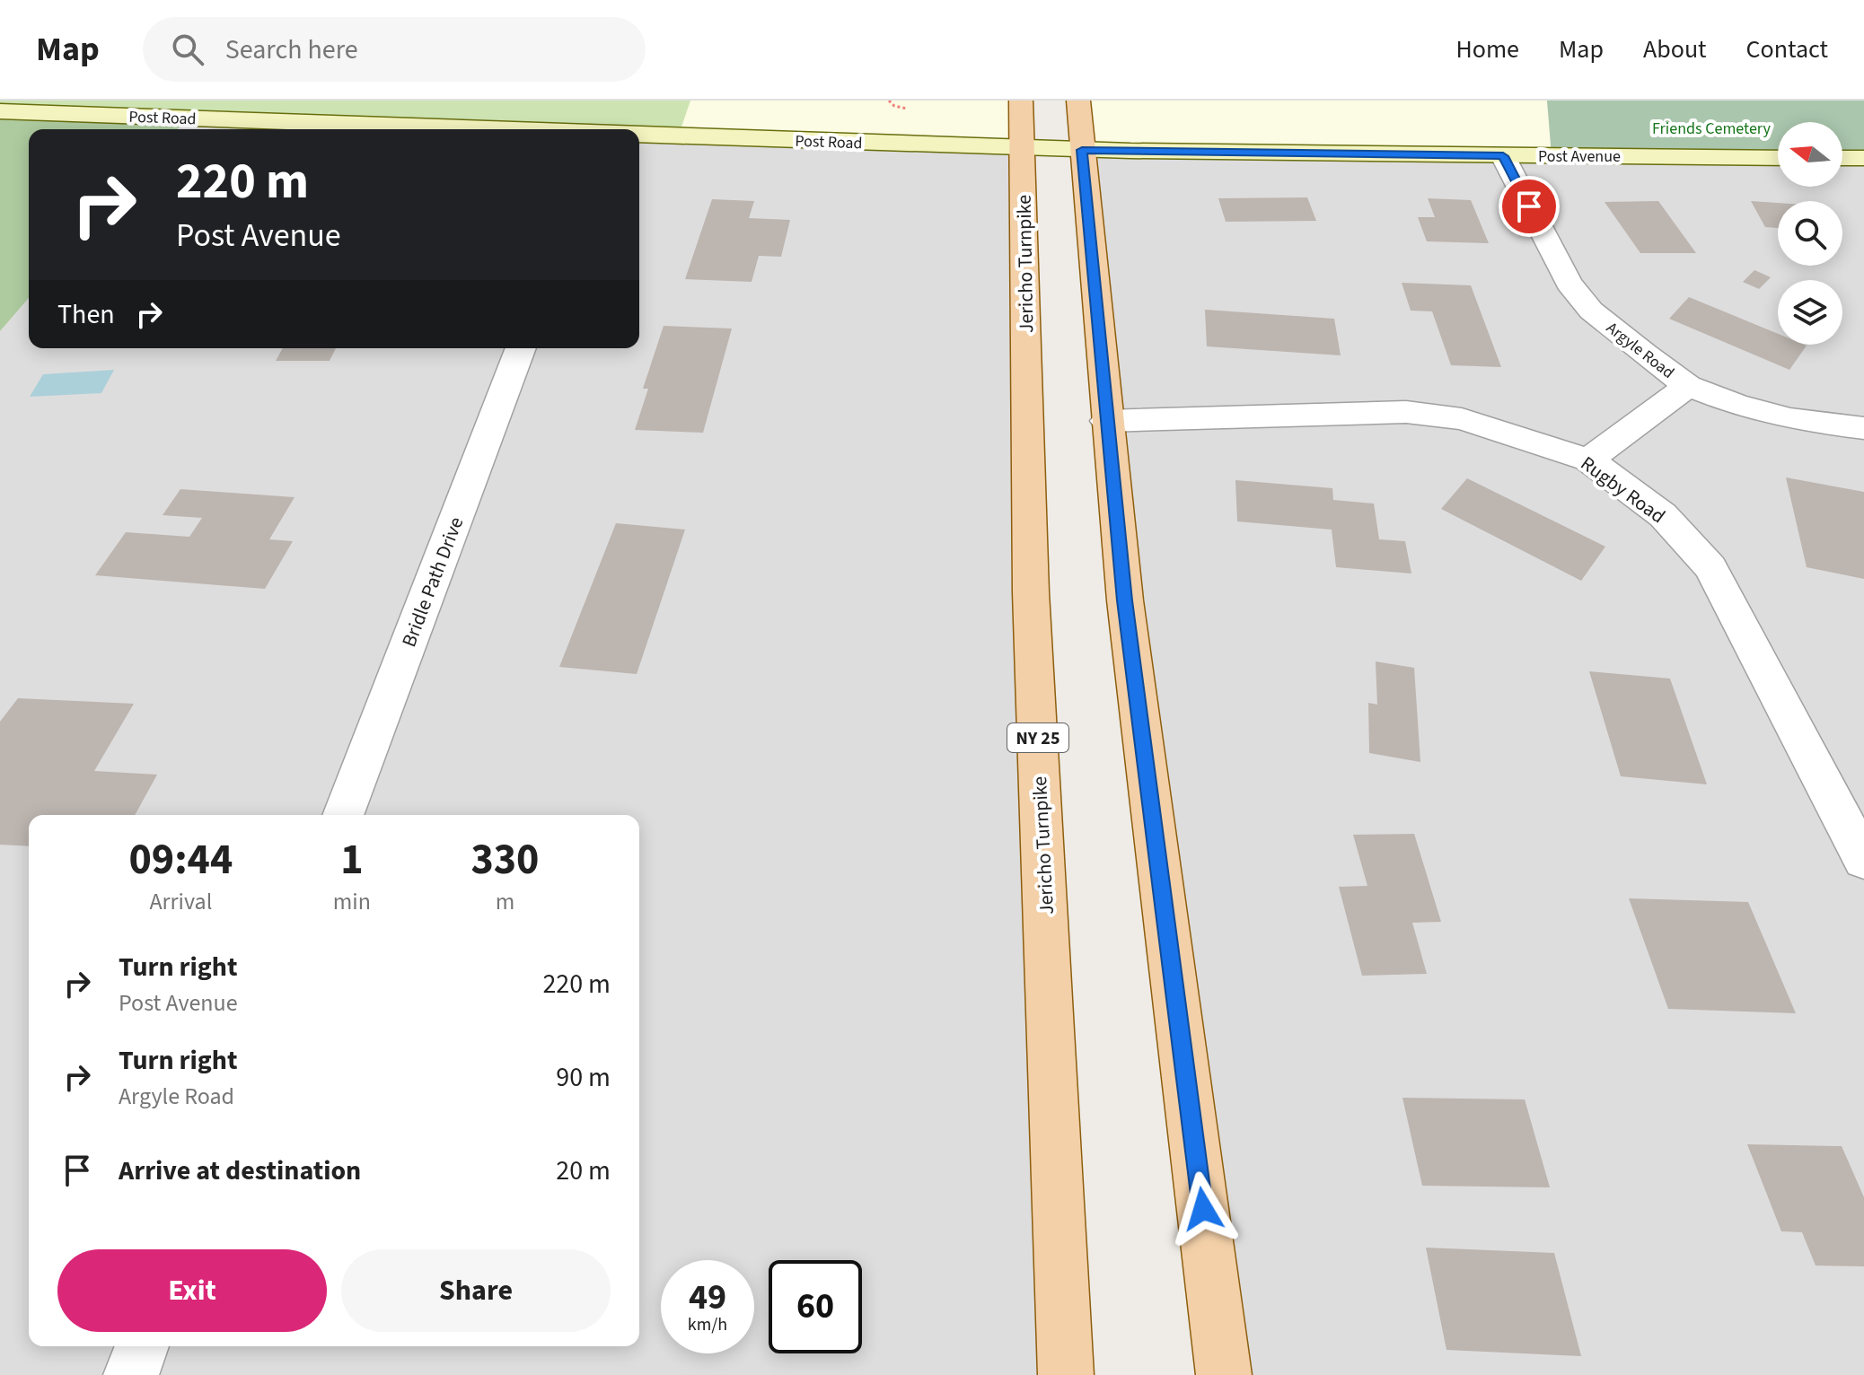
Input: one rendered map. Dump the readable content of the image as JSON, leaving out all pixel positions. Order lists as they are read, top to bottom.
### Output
{
  "streets": {
    "main road": [
      "Post Road",
      "Post Avenue",
      "Jericho Turnpike",
      "NY 25"
    ],
    "street": ["Argyle Road", "Rugby Road", "Bridle Path Drive"]
  },
  "crossings": [
    ["Post Road", "Post Avenue"],
    ["Post Road", "Jericho Turnpike"],
    ["Post Avenue", "Jericho Turnpike"],
    ["Post Avenue", "Argyle Road"]
  ],
  "parks": ["Friends Cemetery"],
  "north": "left",
  "page": {
    "header": "Map",
    "search": "Search here",
    "nav": [
      "Home",
      "Map",
      "About",
      "Contact"
    ],
    "turn": ["220 m", "Post Avenue"],
    "then": "Then",
    "eta": [
      "09:44",
      "Arrival",
      "1",
      "min",
      "330",
      "m"
    ],
    "list": [
      {
        "name": "Turn right",
        "note": "Post Avenue",
        "value": "220 m"
      },
      {
        "name": "Turn right",
        "note": "Argyle Road",
        "value": "90 m"
      },
      {
        "name": "Arrive at destination",
        "value": "20 m"
      }
    ],
    "buttons": ["Exit", "Share"],
    "speed": "49 km/h",
    "limit": "60"
  }
}
